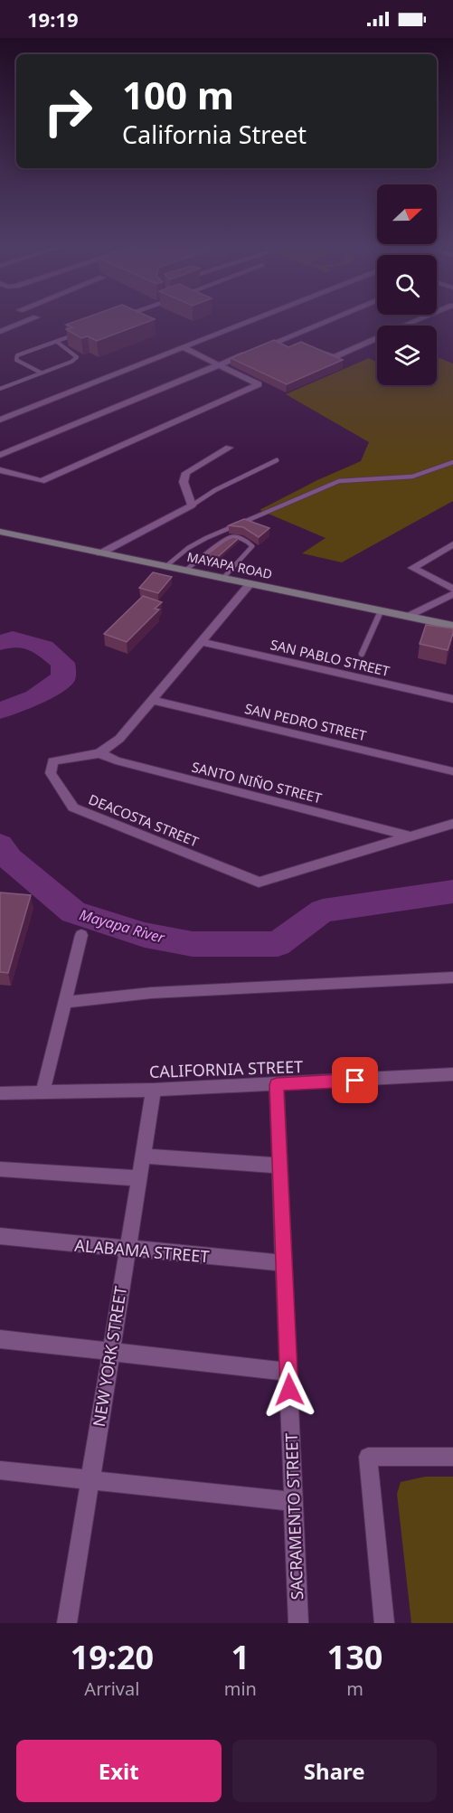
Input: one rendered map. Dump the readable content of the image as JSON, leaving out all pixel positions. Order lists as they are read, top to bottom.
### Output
{
  "streets": {
    "main road": ["MAYAPA ROAD"],
    "street": [
      "SAN PABLO STREET",
      "SAN PEDRO STREET",
      "SANTO NIÑO STREET",
      "DEACOSTA STREET",
      "CALIFORNIA STREET",
      "ALABAMA STREET",
      "NEW YORK STREET",
      "SACRAMENTO STREET"
    ]
  },
  "crossings": [
    ["MAYAPA ROAD", "DEACOSTA STREET"],
    ["SAN PABLO STREET", "DEACOSTA STREET"],
    ["SAN PEDRO STREET", "DEACOSTA STREET"],
    ["SANTO NIÑO STREET", "DEACOSTA STREET"],
    ["CALIFORNIA STREET", "NEW YORK STREET"],
    ["CALIFORNIA STREET", "SACRAMENTO STREET"],
    ["ALABAMA STREET", "NEW YORK STREET"],
    ["ALABAMA STREET", "SACRAMENTO STREET"]
  ],
  "water": ["Mayapa River"],
  "north": "right",
  "page": {
    "status": "19:19",
    "turn": ["100 m", "California Street"],
    "eta": [
      "19:20",
      "Arrival",
      "1",
      "min",
      "130",
      "m"
    ],
    "buttons": ["Exit", "Share"]
  }
}
